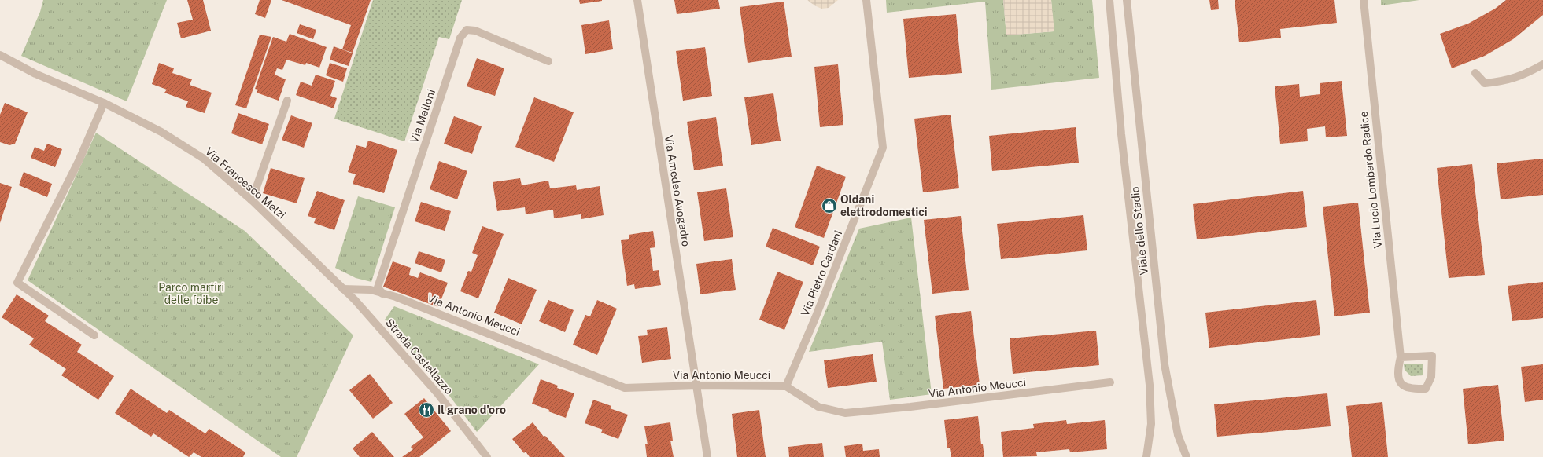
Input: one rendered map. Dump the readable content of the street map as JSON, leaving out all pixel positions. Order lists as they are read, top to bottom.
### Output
{
  "streets": {
    "street": [
      "Via Melloni",
      "Via Lucio Lombardo Radice",
      "Via Francesco Melzi",
      "Via Amedeo Avogadro",
      "Viale dello Stadio",
      "Via Pietro Cardani",
      "Via Antonio Meucci",
      "Strada Castellazzo"
    ]
  },
  "crossings": [
    ["Via Melloni", "Via Antonio Meucci"],
    ["Via Francesco Melzi", "Via Antonio Meucci"],
    ["Via Francesco Melzi", "Strada Castellazzo"],
    ["Via Amedeo Avogadro", "Via Antonio Meucci"],
    ["Via Pietro Cardani", "Via Antonio Meucci"],
    ["Via Antonio Meucci", "Strada Castellazzo"]
  ],
  "parks": ["Parco martiri delle foibe"],
  "places": {
    "shop": ["Oldani elettrodomestici"],
    "restaurant": ["Il grano d'oro"]
  }
}
